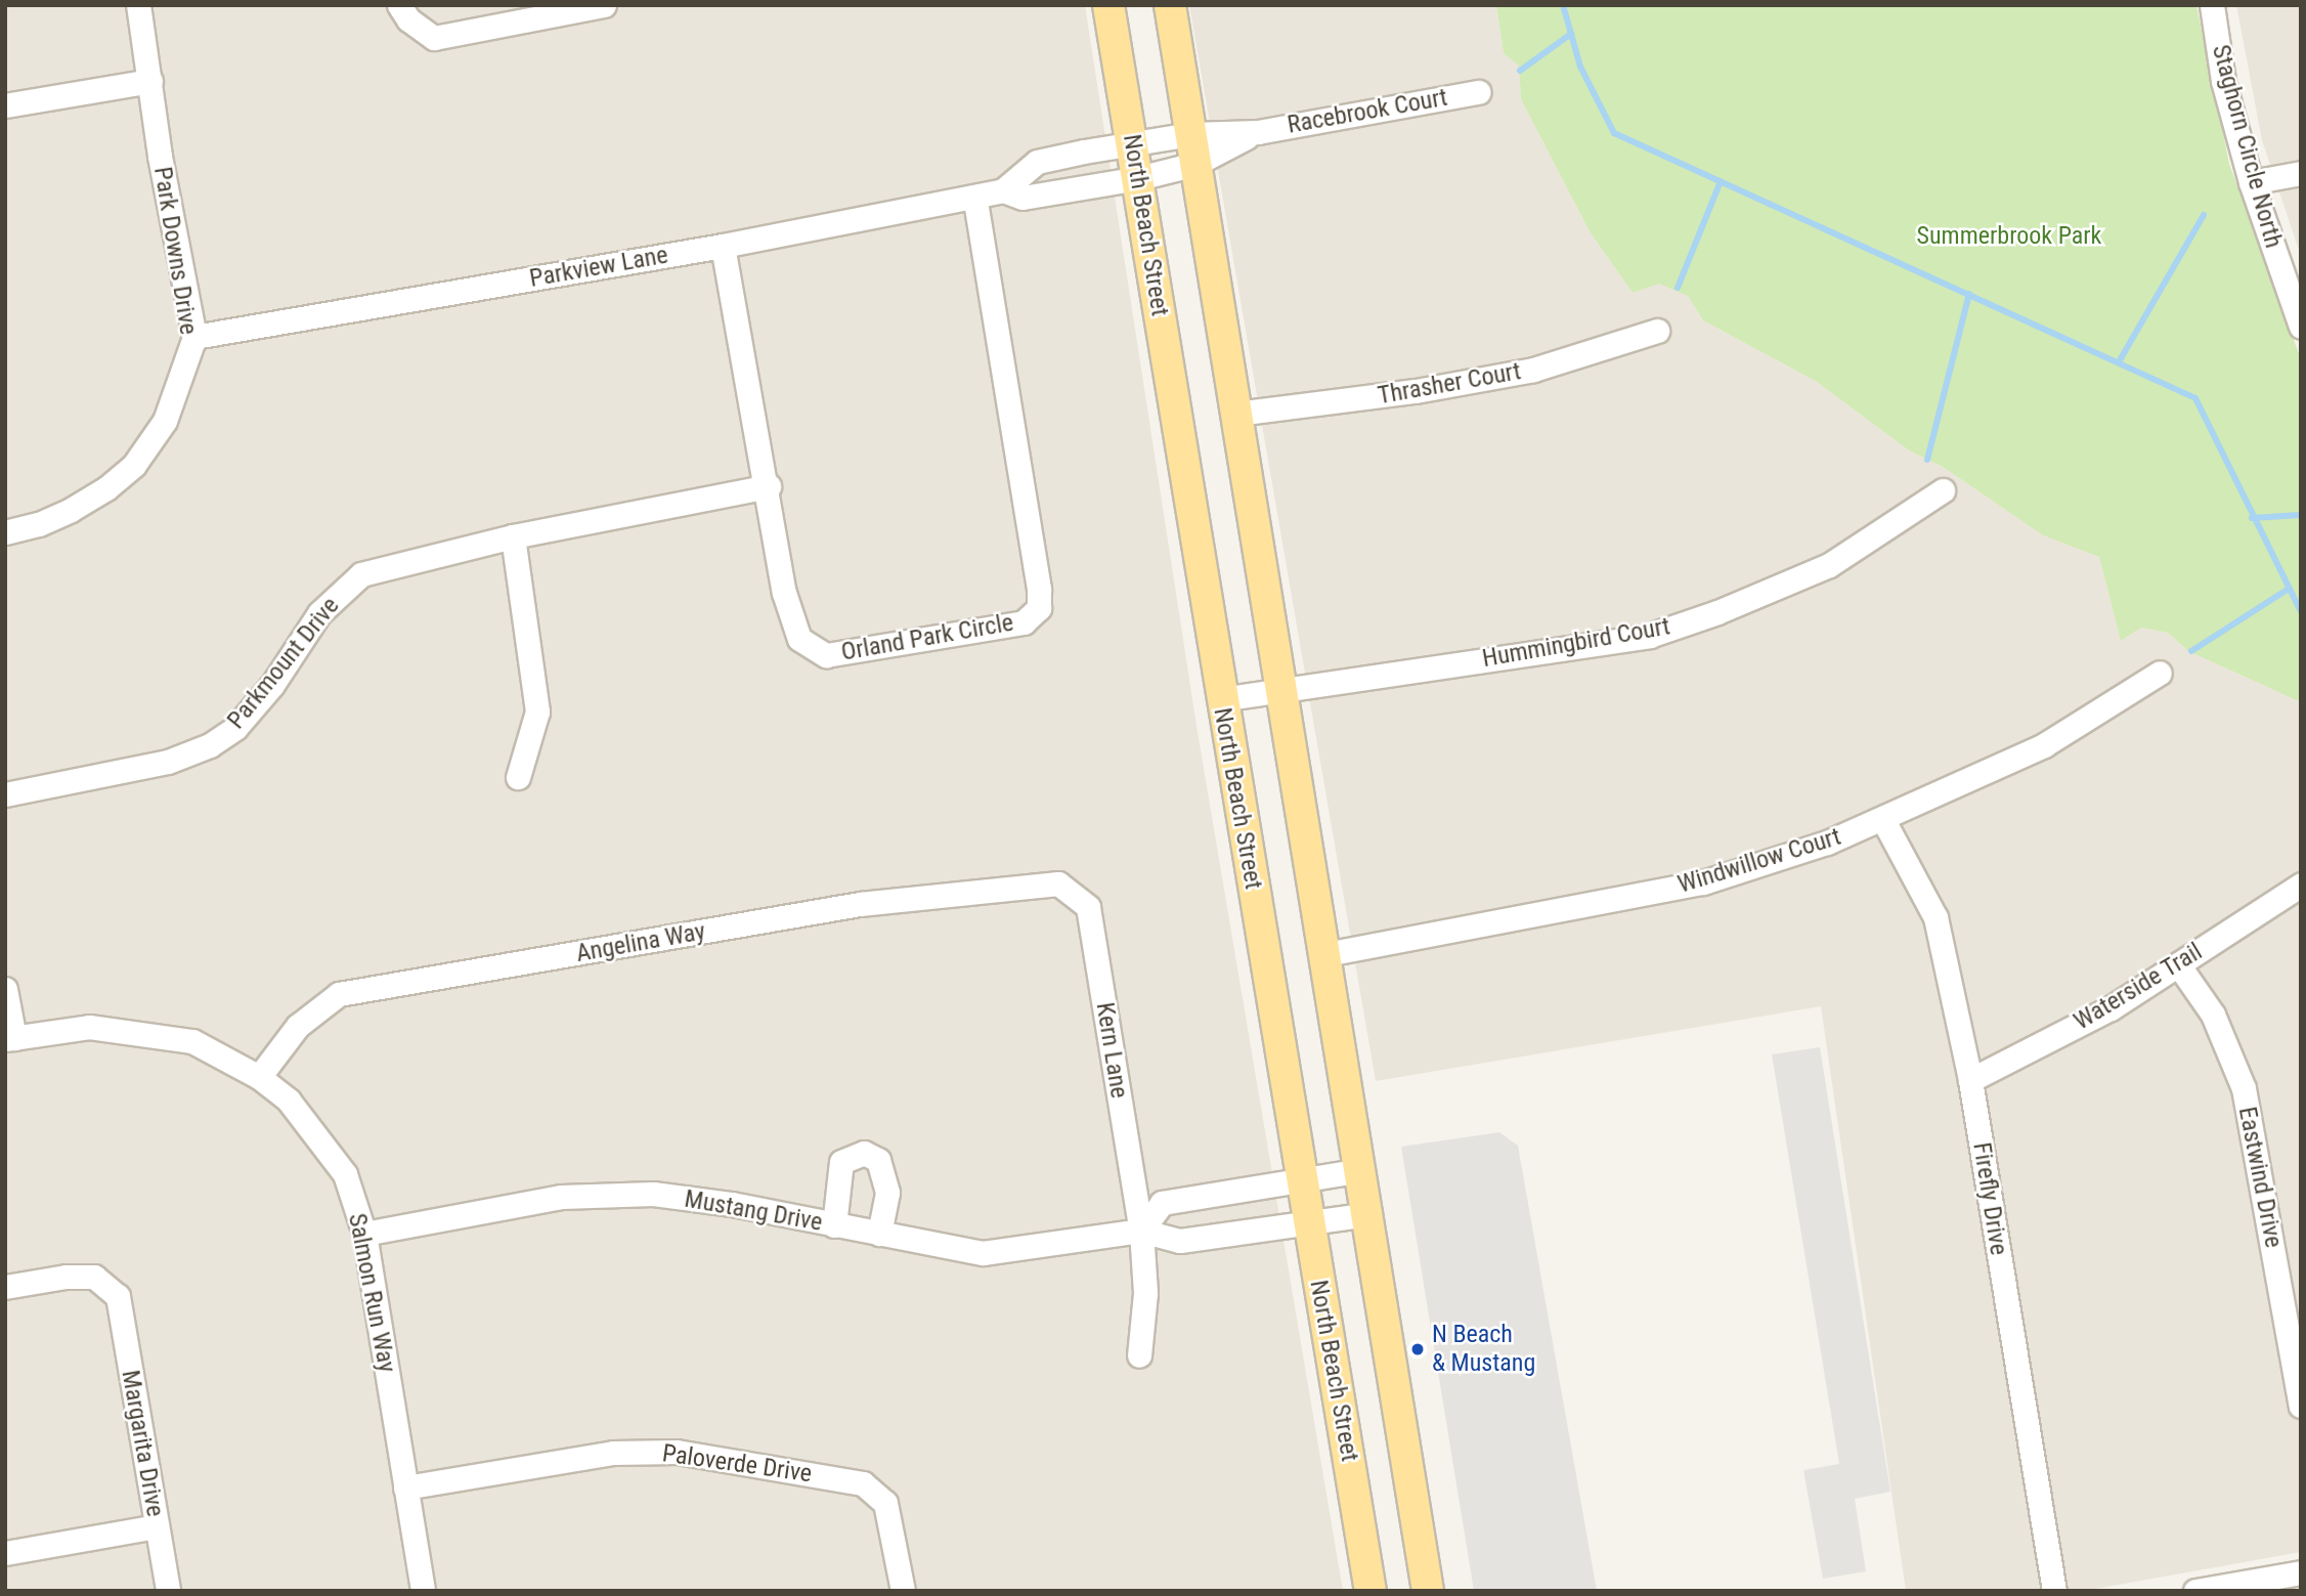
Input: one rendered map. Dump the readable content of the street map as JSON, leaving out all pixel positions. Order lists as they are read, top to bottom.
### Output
{
  "streets": {
    "main road": ["North Beach Street"],
    "street": [
      "Racebrook Court",
      "Staghorn Circle North",
      "Park Downs Drive",
      "Parkview Lane",
      "Thrasher Court",
      "Orland Park Circle",
      "Hummingbird Court",
      "Parkmount Drive",
      "Windwillow Court",
      "Angelina Way",
      "Waterside Trail",
      "Kern Lane",
      "Eastwind Drive",
      "Firefly Drive",
      "Mustang Drive",
      "Salmon Run Way",
      "Margarita Drive",
      "Paloverde Drive"
    ]
  },
  "crossings": [
    ["Racebrook Court", "Parkview Lane"],
    ["North Beach Street", "Parkview Lane"],
    ["North Beach Street", "Hummingbird Court"],
    ["North Beach Street", "Mustang Drive"],
    ["Park Downs Drive", "Parkview Lane"],
    ["Parkview Lane", "Orland Park Circle"],
    ["Orland Park Circle", "Parkmount Drive"],
    ["Windwillow Court", "Firefly Drive"],
    ["Angelina Way", "Kern Lane"],
    ["Angelina Way", "Salmon Run Way"],
    ["Waterside Trail", "Eastwind Drive"],
    ["Waterside Trail", "Firefly Drive"],
    ["Kern Lane", "Mustang Drive"],
    ["Mustang Drive", "Salmon Run Way"],
    ["Salmon Run Way", "Paloverde Drive"]
  ],
  "parks": ["Summerbrook Park"],
  "places": ["N Beach & Mustang"]
}
